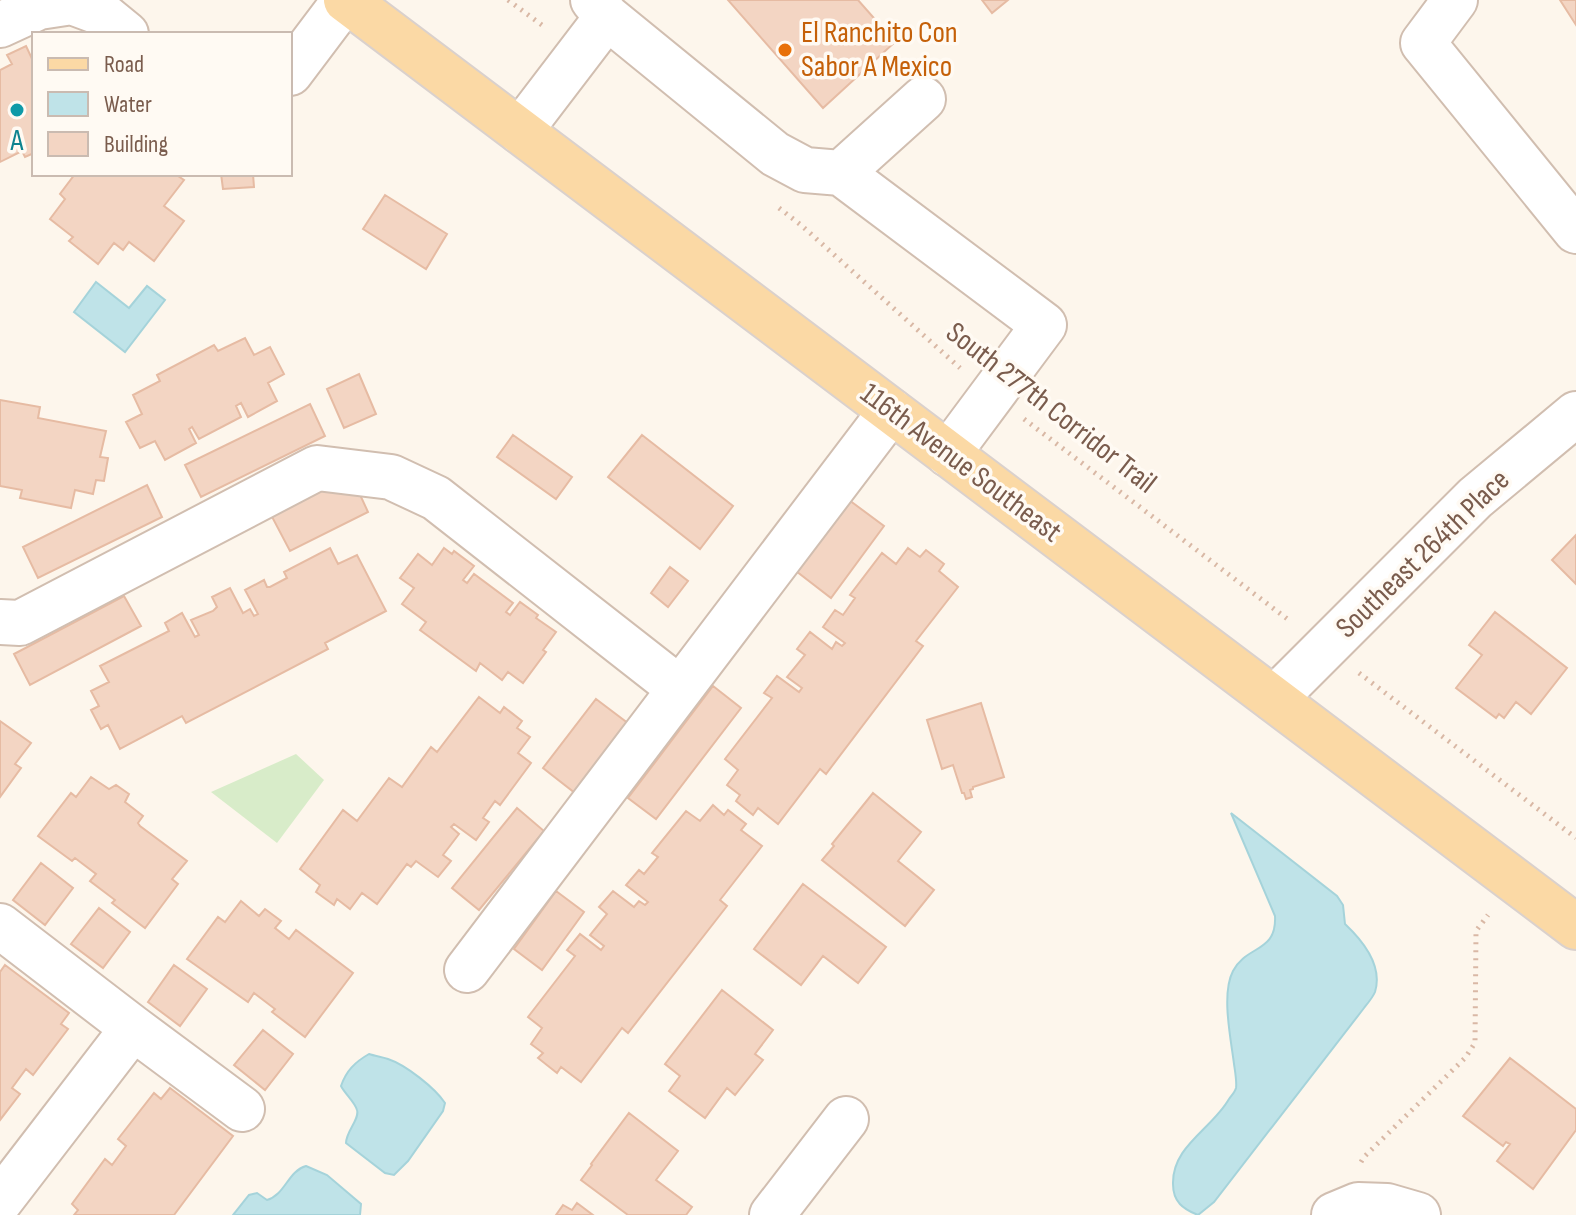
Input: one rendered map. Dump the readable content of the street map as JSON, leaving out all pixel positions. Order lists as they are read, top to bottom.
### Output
{
  "streets": {
    "main road": ["116th Avenue Southeast"],
    "street": ["Southeast 264th Place"],
    "path": ["South 277th Corridor Trail"]
  },
  "crossings": [
    ["South 277th Corridor Trail", "Southeast 264th Place"],
    ["116th Avenue Southeast", "Southeast 264th Place"]
  ],
  "places": ["El Ranchito Con Sabor A Mexico", "A"],
  "legend": ["Road", "Water", "Building"]
}
